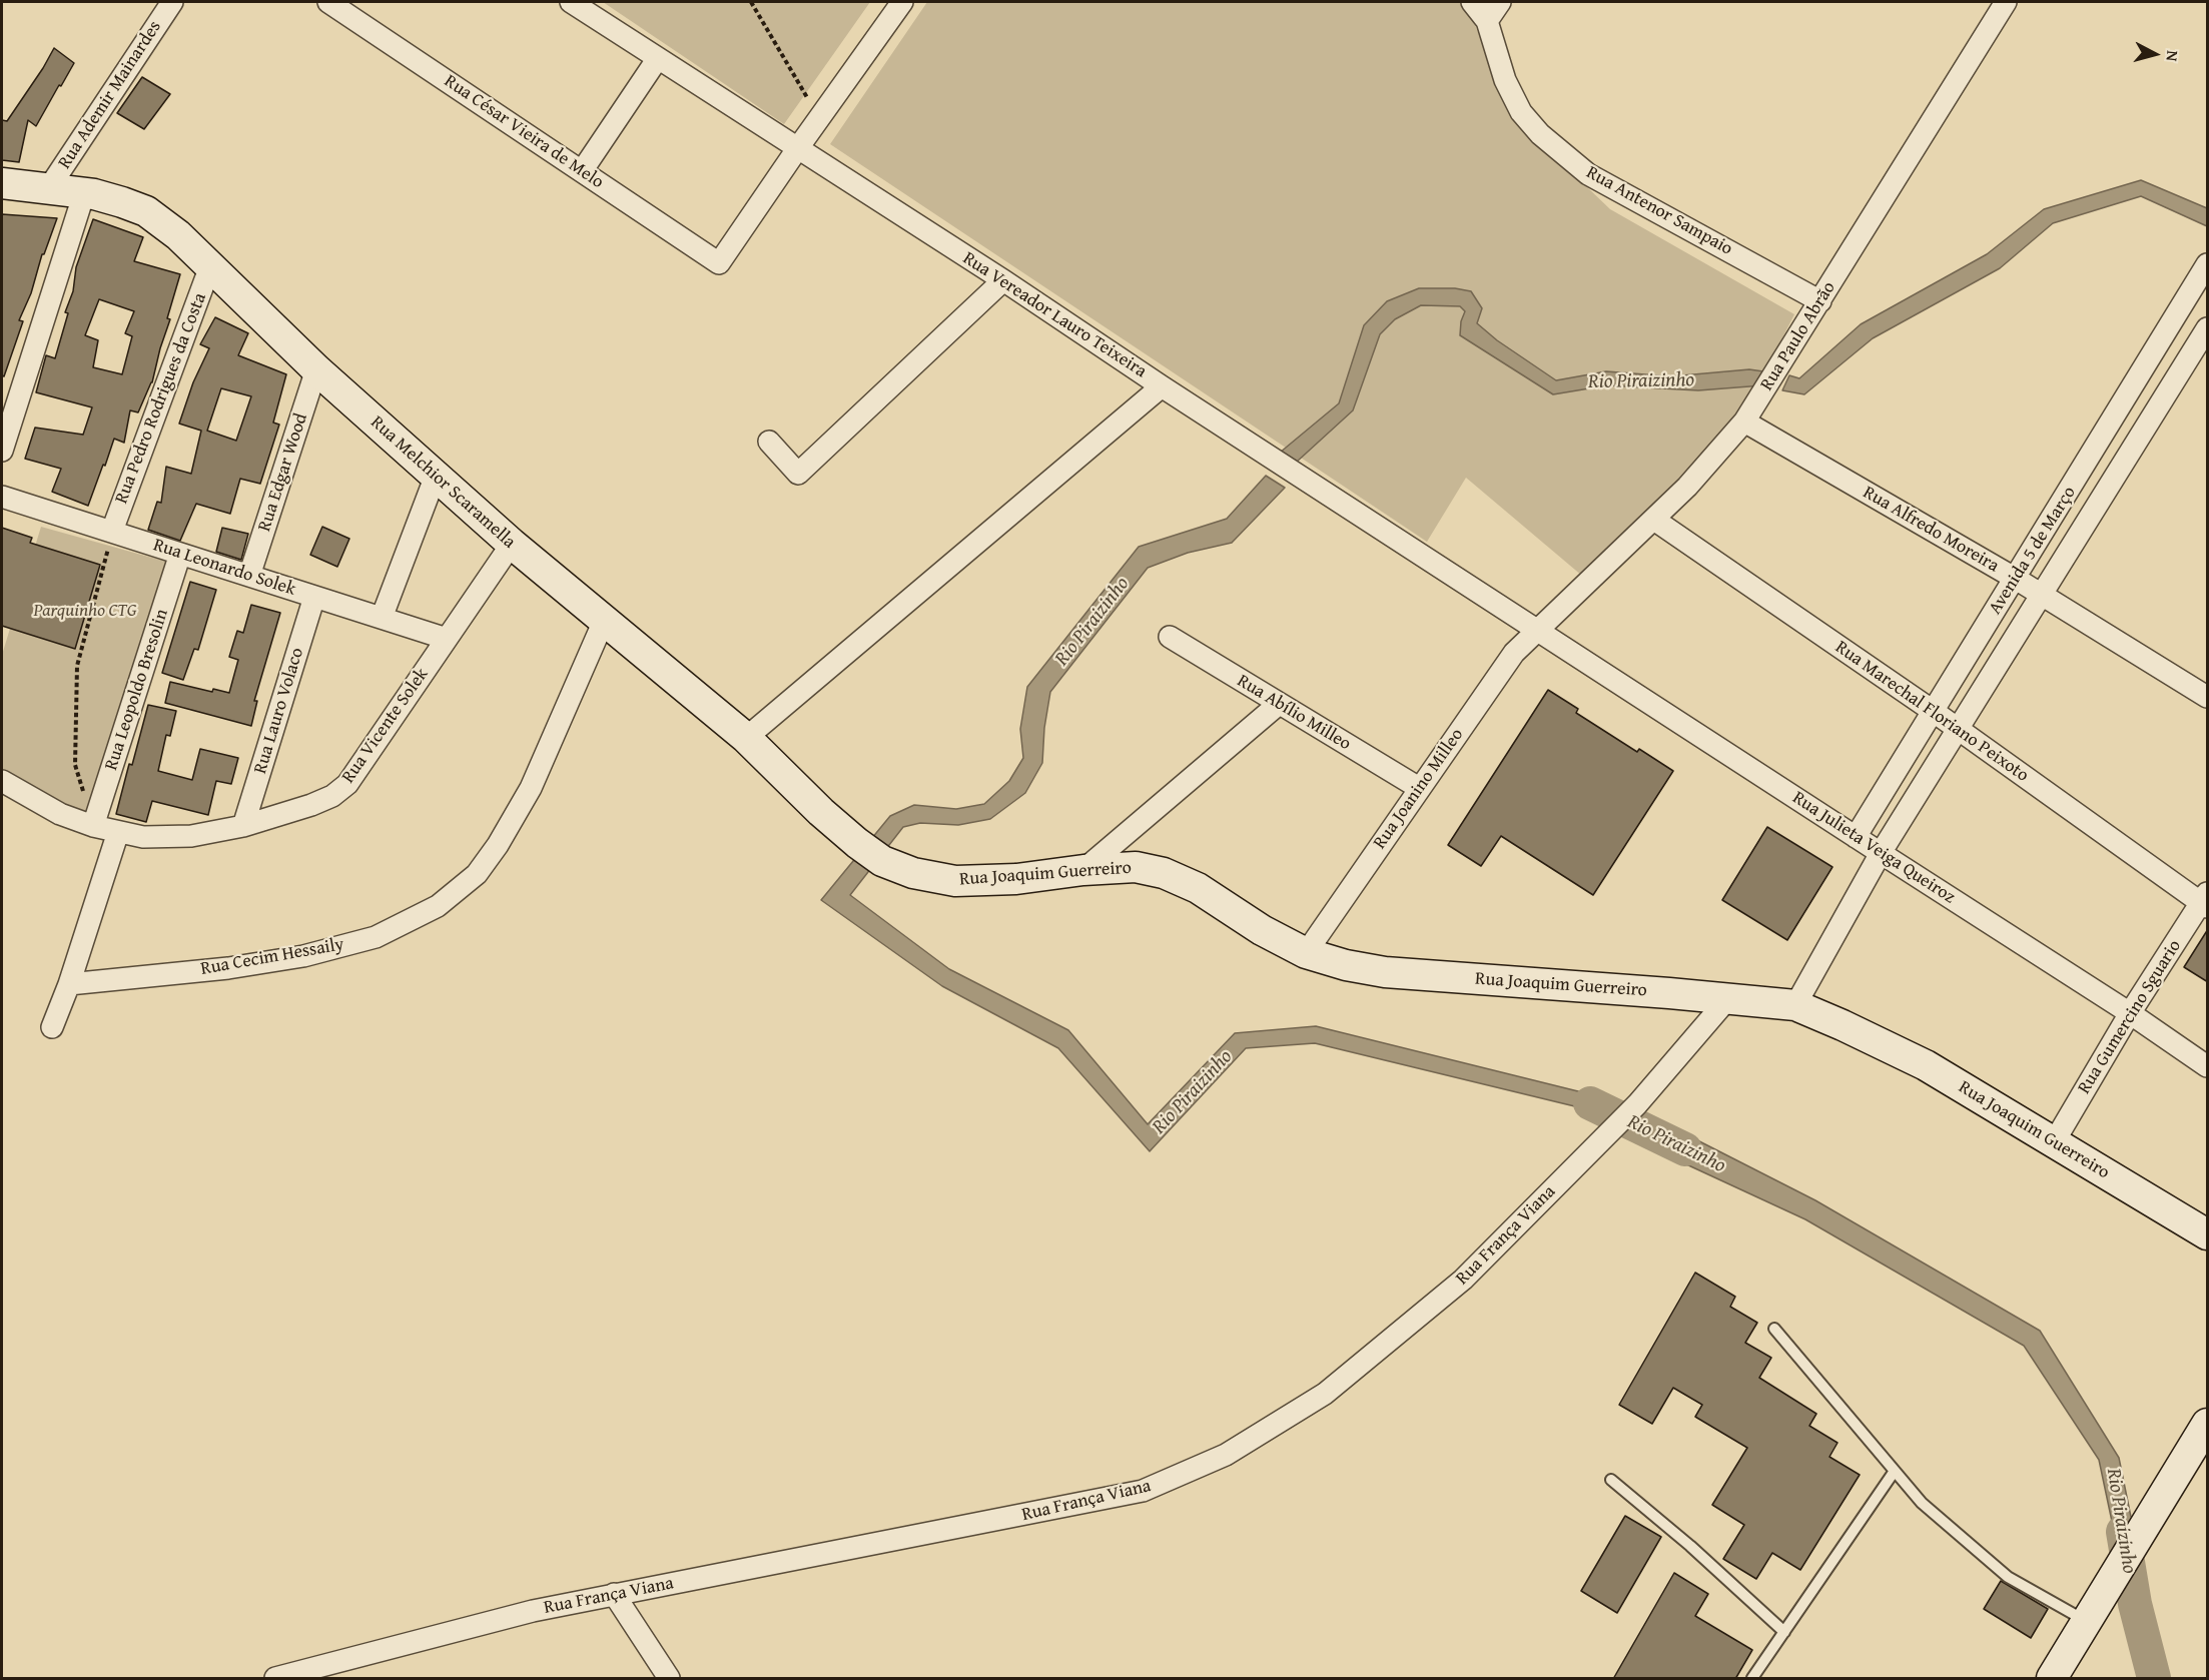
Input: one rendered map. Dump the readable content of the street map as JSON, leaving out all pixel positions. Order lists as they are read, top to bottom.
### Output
{
  "streets": {
    "street": [
      "Rua Ademir Mainardes",
      "Rua César Vieira de Melo",
      "Rua Antenor Sampaio",
      "Rua Vereador Lauro Teixeira",
      "Rua Paulo Abrão",
      "Rua Pedro Rodrigues da Costa",
      "Rua Edgar Wood",
      "Rua Melchior Scaramella",
      "Rua Alfredo Moreira",
      "Avenida 5 de Março",
      "Rua Leonardo Solek",
      "Rua Leopoldo Bresolin",
      "Rua Lauro Volaco",
      "Rua Marechal Floriano Peixoto",
      "Rua Abílio Milleo",
      "Rua Vicente Solek",
      "Rua Joanino Milleo",
      "Rua Julieta Veiga Queiroz",
      "Rua Joaquim Guerreiro",
      "Rua Cecim Hessaily",
      "Rua Gumercino Sguario",
      "Rua França Viana"
    ]
  },
  "crossings": [
    ["Rua Ademir Mainardes", "Rua Melchior Scaramella"],
    ["Rua César Vieira de Melo", "Rua Vereador Lauro Teixeira"],
    ["Rua Antenor Sampaio", "Rua Paulo Abrão"],
    ["Rua Vereador Lauro Teixeira", "Rua Paulo Abrão"],
    ["Rua Vereador Lauro Teixeira", "Rua Joanino Milleo"],
    ["Rua Vereador Lauro Teixeira", "Rua Julieta Veiga Queiroz"],
    ["Rua Paulo Abrão", "Rua Alfredo Moreira"],
    ["Rua Paulo Abrão", "Rua Marechal Floriano Peixoto"],
    ["Rua Paulo Abrão", "Rua Joanino Milleo"],
    ["Rua Paulo Abrão", "Rua Julieta Veiga Queiroz"],
    ["Rua Pedro Rodrigues da Costa", "Rua Melchior Scaramella"],
    ["Rua Pedro Rodrigues da Costa", "Rua Leonardo Solek"],
    ["Rua Edgar Wood", "Rua Melchior Scaramella"],
    ["Rua Edgar Wood", "Rua Leonardo Solek"],
    ["Rua Melchior Scaramella", "Rua Vicente Solek"],
    ["Rua Melchior Scaramella", "Rua Joaquim Guerreiro"],
    ["Rua Melchior Scaramella", "Rua Cecim Hessaily"],
    ["Rua Alfredo Moreira", "Avenida 5 de Março"],
    ["Avenida 5 de Março", "Rua Marechal Floriano Peixoto"],
    ["Avenida 5 de Março", "Rua Julieta Veiga Queiroz"],
    ["Avenida 5 de Março", "Rua Joaquim Guerreiro"],
    ["Rua Leonardo Solek", "Rua Leopoldo Bresolin"],
    ["Rua Leonardo Solek", "Rua Lauro Volaco"],
    ["Rua Leonardo Solek", "Rua Vicente Solek"],
    ["Rua Leopoldo Bresolin", "Rua Vicente Solek"],
    ["Rua Lauro Volaco", "Rua Vicente Solek"],
    ["Rua Marechal Floriano Peixoto", "Rua Gumercino Sguario"],
    ["Rua Abílio Milleo", "Rua Joanino Milleo"],
    ["Rua Joanino Milleo", "Rua Julieta Veiga Queiroz"],
    ["Rua Joanino Milleo", "Rua Joaquim Guerreiro"],
    ["Rua Julieta Veiga Queiroz", "Rua Gumercino Sguario"],
    ["Rua Joaquim Guerreiro", "Rua Gumercino Sguario"],
    ["Rua Joaquim Guerreiro", "Rua França Viana"]
  ],
  "water": ["Rio Piraizinho"],
  "parks": ["Parquinho CTG"],
  "north": "right"
}
